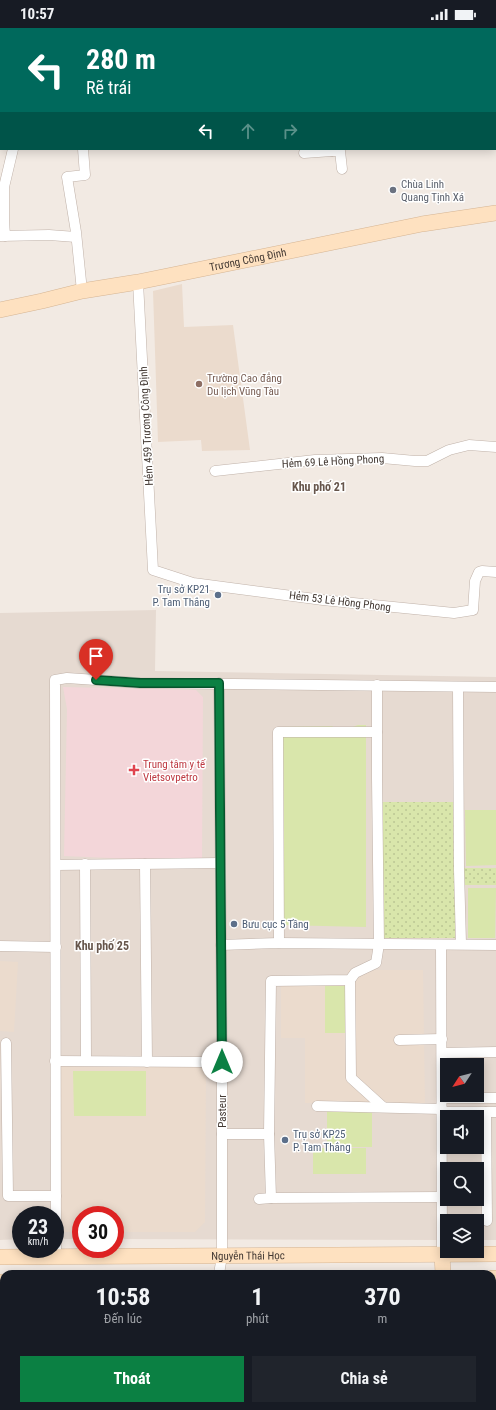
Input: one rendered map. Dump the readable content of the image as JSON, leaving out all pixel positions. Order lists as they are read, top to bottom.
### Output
{
  "streets": {
    "main road": ["Trương Công Định", "Nguyễn Thái Học"],
    "street": [
      "Hẻm 459 Trương Công Định",
      "Hẻm 69 Lê Hồng Phong",
      "Hẻm 53 Lê Hồng Phong",
      "Pasteur"
    ]
  },
  "crossings": [
    ["Trương Công Định", "Hẻm 459 Trương Công Định"],
    ["Hẻm 459 Trương Công Định", "Hẻm 53 Lê Hồng Phong"],
    ["Pasteur", "Nguyễn Thái Học"]
  ],
  "districts": ["Khu phố 21", "Khu phố 25"],
  "places": {
    "other": [
      "Chùa Linh Quang Tịnh Xá",
      "Trường Cao đẳng Du lịch Vũng Tàu",
      "Trụ sở KP21 P. Tam Thắng",
      "Bưu cục 5 Tầng",
      "Trụ sở KP25 P. Tam Thắng"
    ],
    "health": ["Trung tâm y tế Vietsovpetro"]
  },
  "north": "bottom left",
  "page": {
    "status": "10:57",
    "turn": ["280 m", "Rẽ trái"],
    "speed": "23 km/h",
    "limit": "30",
    "eta": [
      "10:58",
      "Đến lúc",
      "1",
      "phút",
      "370",
      "m"
    ],
    "buttons": ["Thoát", "Chia sẻ"]
  }
}
